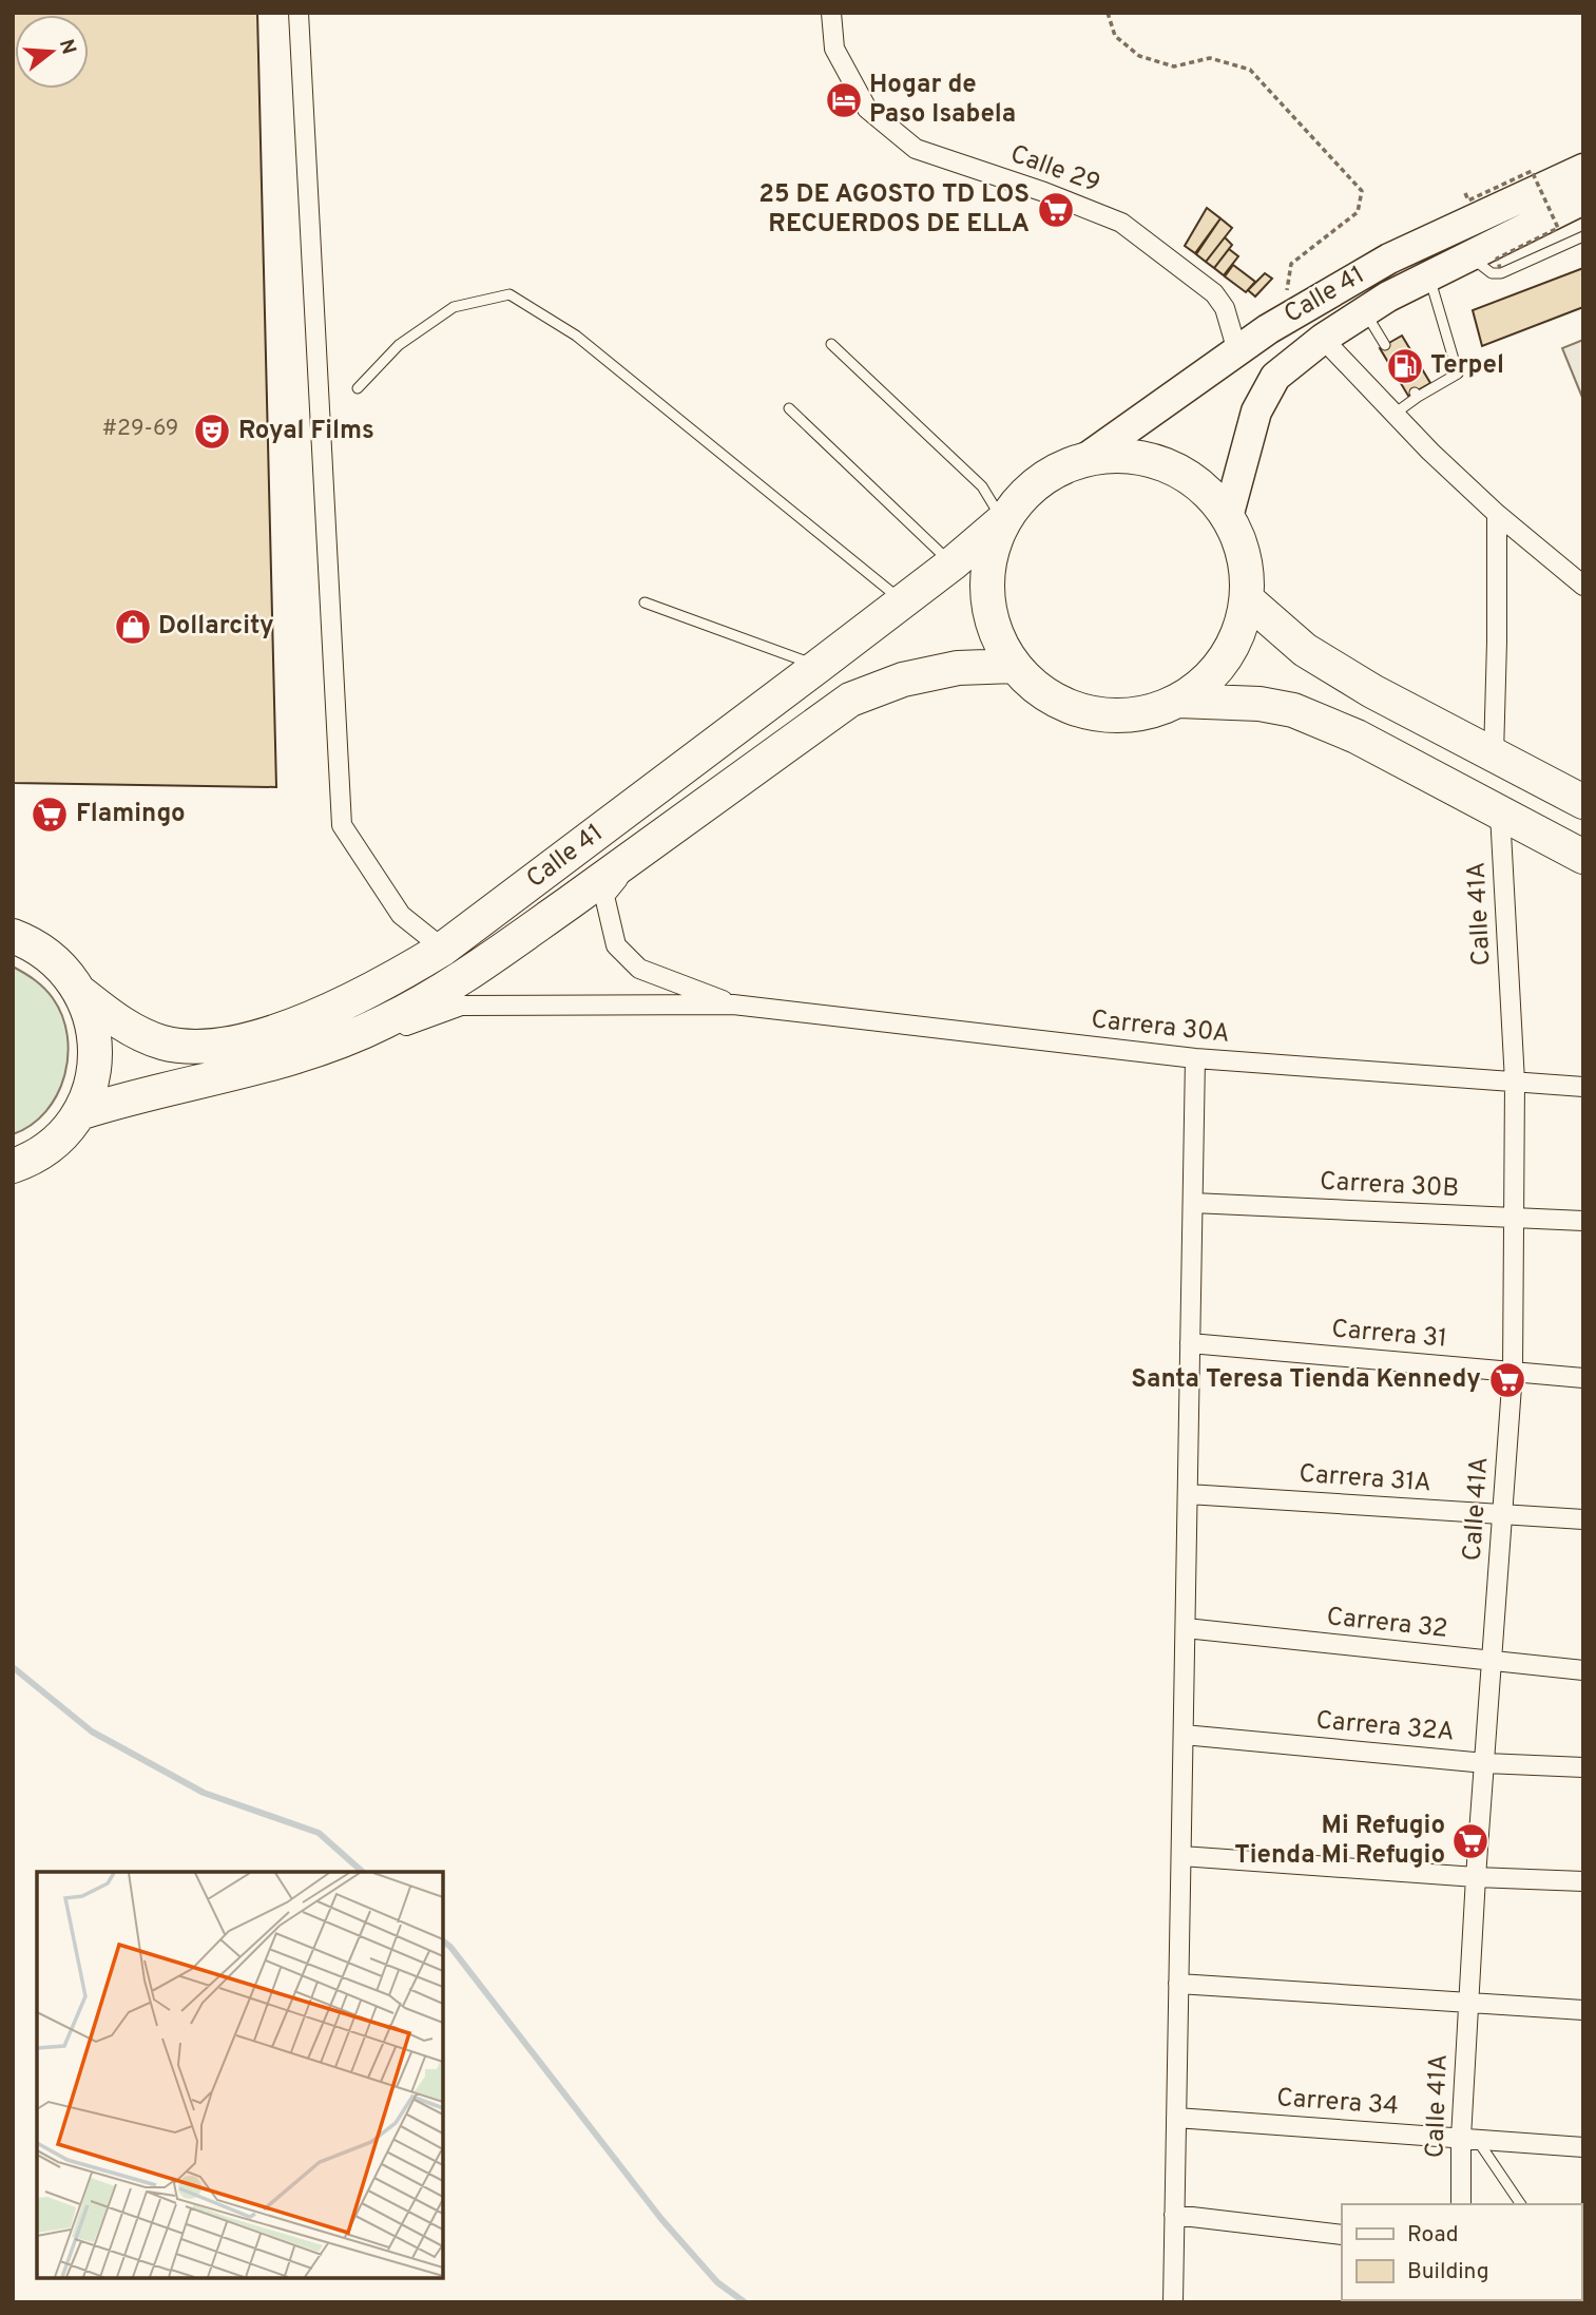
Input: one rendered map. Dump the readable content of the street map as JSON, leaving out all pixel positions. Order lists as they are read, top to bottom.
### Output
{
  "streets": {
    "highway": ["Calle 41"],
    "street": [
      "Calle 29",
      "Calle 41A",
      "Carrera 30A",
      "Carrera 30B",
      "Carrera 31",
      "Carrera 31A",
      "Carrera 32",
      "Carrera 32A",
      "Carrera 34"
    ]
  },
  "crossings": [
    ["Calle 29", "Calle 41"],
    ["Calle 41A", "Carrera 30A"],
    ["Calle 41A", "Carrera 30B"],
    ["Calle 41A", "Carrera 31"],
    ["Calle 41A", "Carrera 31A"],
    ["Calle 41A", "Carrera 32"],
    ["Calle 41A", "Carrera 32A"],
    ["Calle 41A", "Carrera 34"]
  ],
  "places": {
    "hotel": ["Hogar de Paso Isabela"],
    "supermarket": [
      "25 DE AGOSTO TD LOS RECUERDOS DE ELLA",
      "Flamingo",
      "Santa Teresa Tienda Kennedy",
      "Mi Refugio Tienda Mi Refugio"
    ],
    "fuel station": ["Terpel"],
    "theatre": ["Royal Films"],
    "shop": ["Dollarcity"]
  },
  "house_numbers": ["#29-69"],
  "legend": ["Road", "Building"],
  "north": "right"
}
